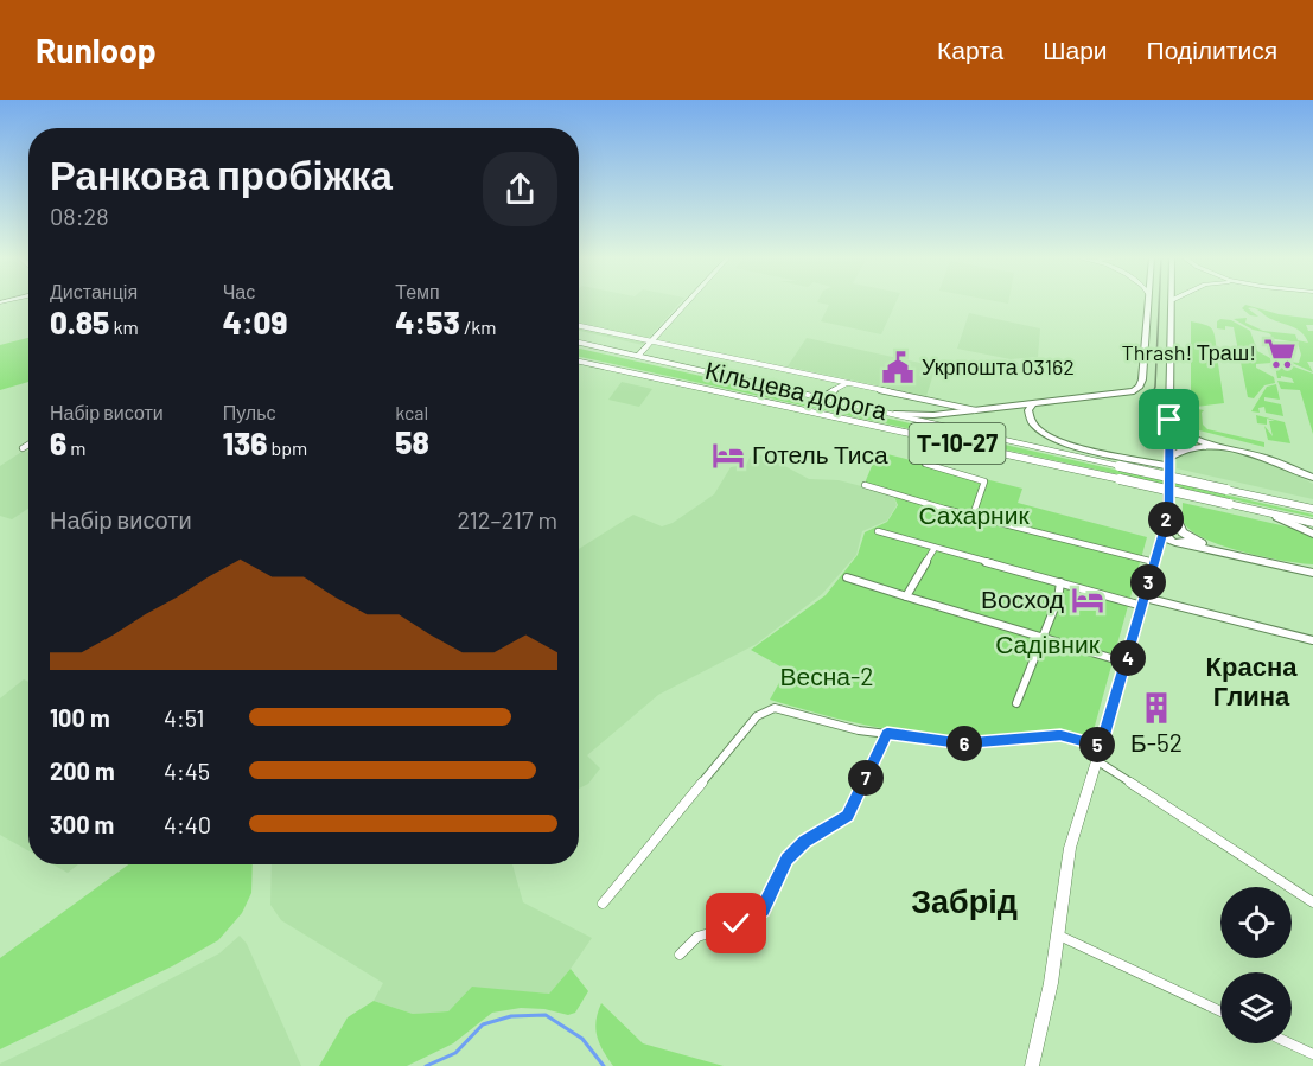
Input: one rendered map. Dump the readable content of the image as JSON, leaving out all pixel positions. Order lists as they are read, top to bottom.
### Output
{
  "streets": {
    "highway": ["Кільцева дорога", "Т-10-27"]
  },
  "districts": ["Красна Глина", "Забрід"],
  "parks": ["Сахарник", "Садівник", "Весна-2"],
  "places": {
    "supermarket": ["Thrash! Траш!"],
    "public building": ["Укрпошта 03162"],
    "hotel": ["Готель Тиса", "Восход"],
    "building": ["Б-52"]
  },
  "page": {
    "header": "Runloop",
    "nav": ["Карта", "Шари", "Поділитися"],
    "heading": ["Ранкова пробіжка", "08:28"],
    "stats": [
      ["Дистанція", "0.85 km"],
      ["Час", "4:09"],
      ["Темп", "4:53 /km"],
      ["Набір висоти", "6 m"],
      ["Пульс", "136 bpm"],
      ["kcal", "58"]
    ],
    "chart": ["Набір висоти", "212–217 m"],
    "pins": [
      "2",
      "3",
      "4",
      "6",
      "5",
      "7"
    ],
    "list": [
      {
        "name": "100 m",
        "note": "4:51"
      },
      {
        "name": "200 m",
        "note": "4:45"
      },
      {
        "name": "300 m",
        "note": "4:40"
      }
    ]
  }
}
